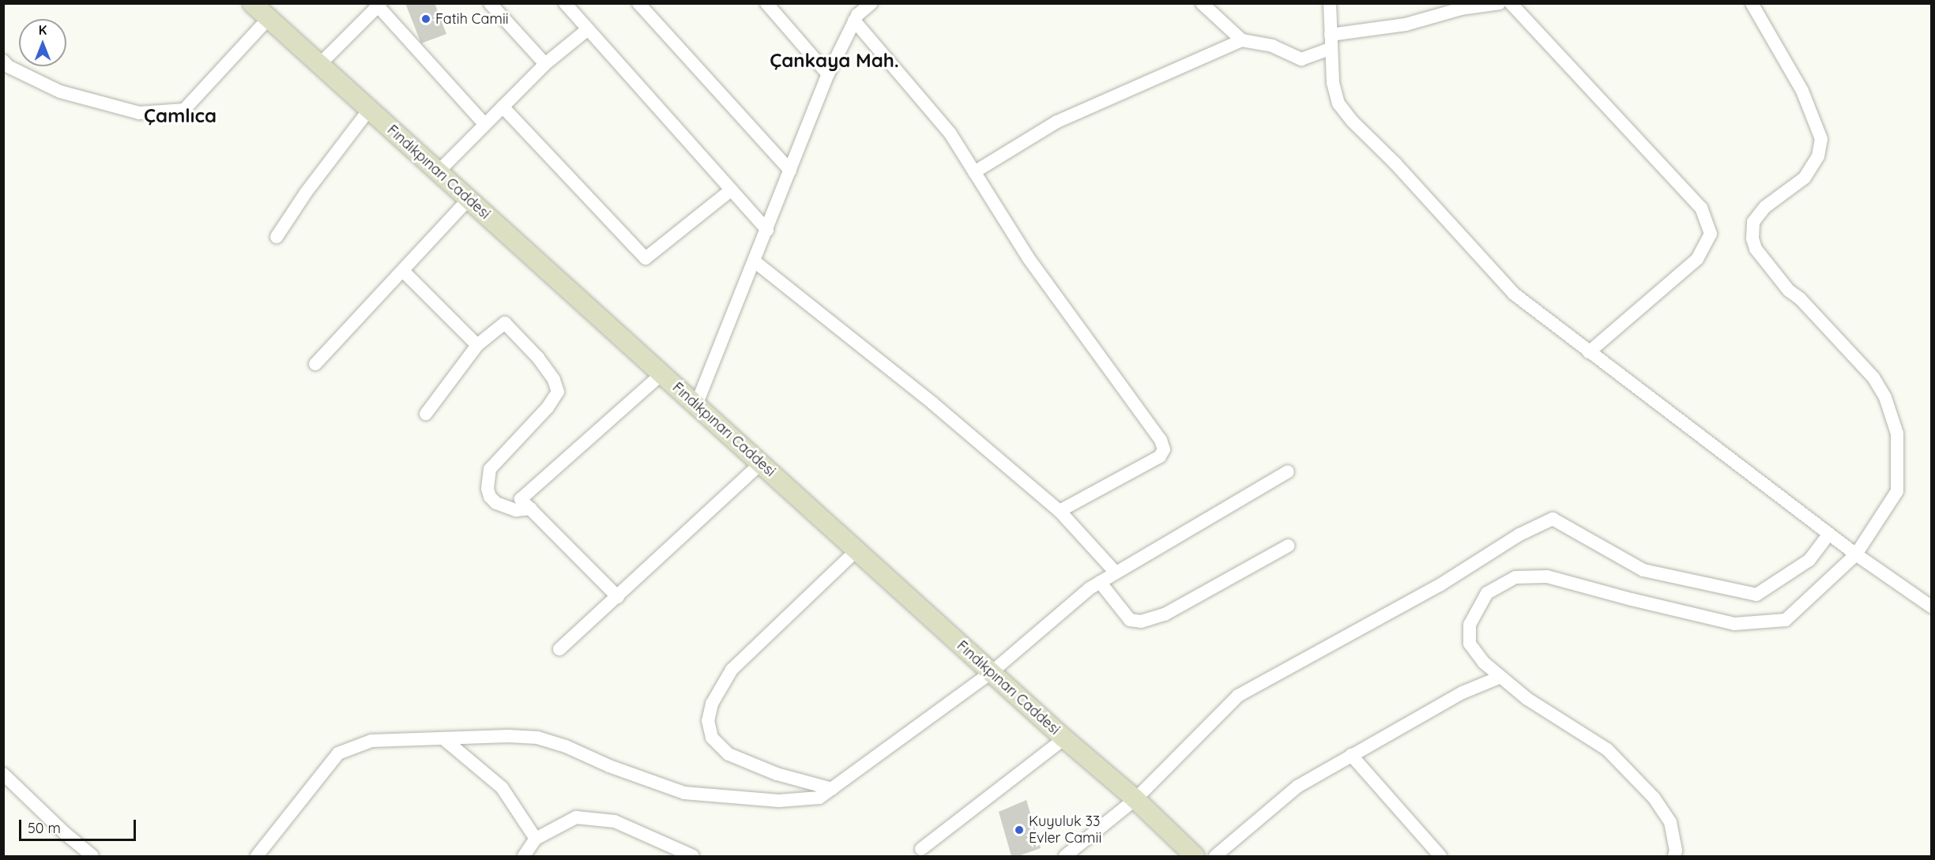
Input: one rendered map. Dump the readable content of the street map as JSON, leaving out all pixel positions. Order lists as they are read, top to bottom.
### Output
{
  "streets": {
    "main road": ["Fındıkpınarı Caddesi"]
  },
  "districts": ["Çankaya Mah.", "Çamlıca"],
  "places": ["Fatih Camii", "Kuyuluk 33 Evler Camii"],
  "scale_bar": "50 m",
  "north": "top"
}
